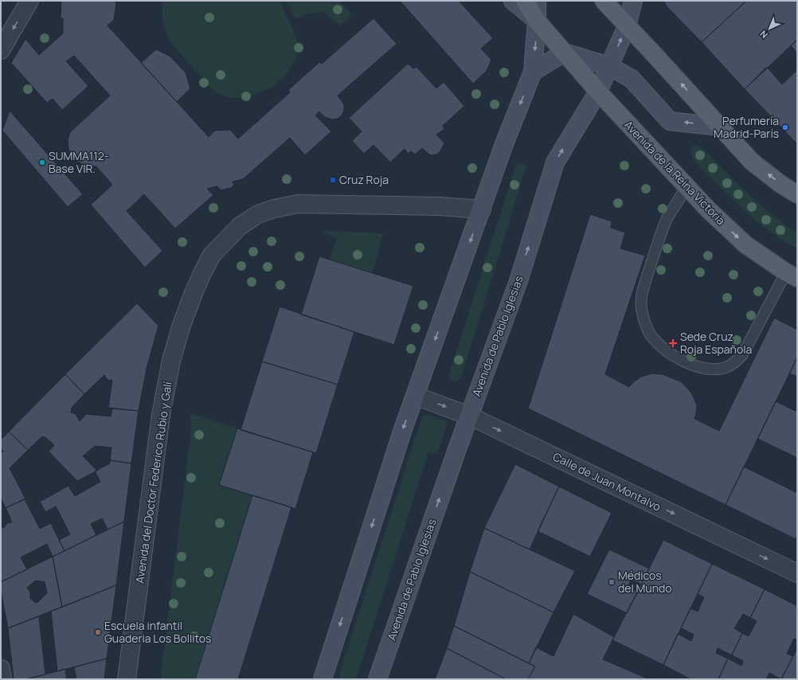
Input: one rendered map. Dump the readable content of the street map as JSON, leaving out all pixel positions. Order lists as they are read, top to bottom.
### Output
{
  "streets": {
    "main road": ["Avenida de la Reina Victoria"],
    "street": ["Avenida de Pablo Iglesias", "Calle de Juan Montalvo", "Avenida del Doctor Federico Rubio y Galí"]
  },
  "crossings": [
    ["Avenida de la Reina Victoria", "Avenida de Pablo Iglesias"],
    ["Avenida de Pablo Iglesias", "Calle de Juan Montalvo"]
  ],
  "one_way": ["Calle de Juan Montalvo"],
  "places": {
    "other": [
      "Perfumería Madrid-París",
      "SUMMA112- Base VIR.",
      "Médicos del Mundo",
      "Escuela infantil Guaderia Los Bollitos"
    ],
    "transit": ["Cruz Roja"],
    "health": ["Sede Cruz Roja Española"]
  },
  "north": "bottom left"
}
